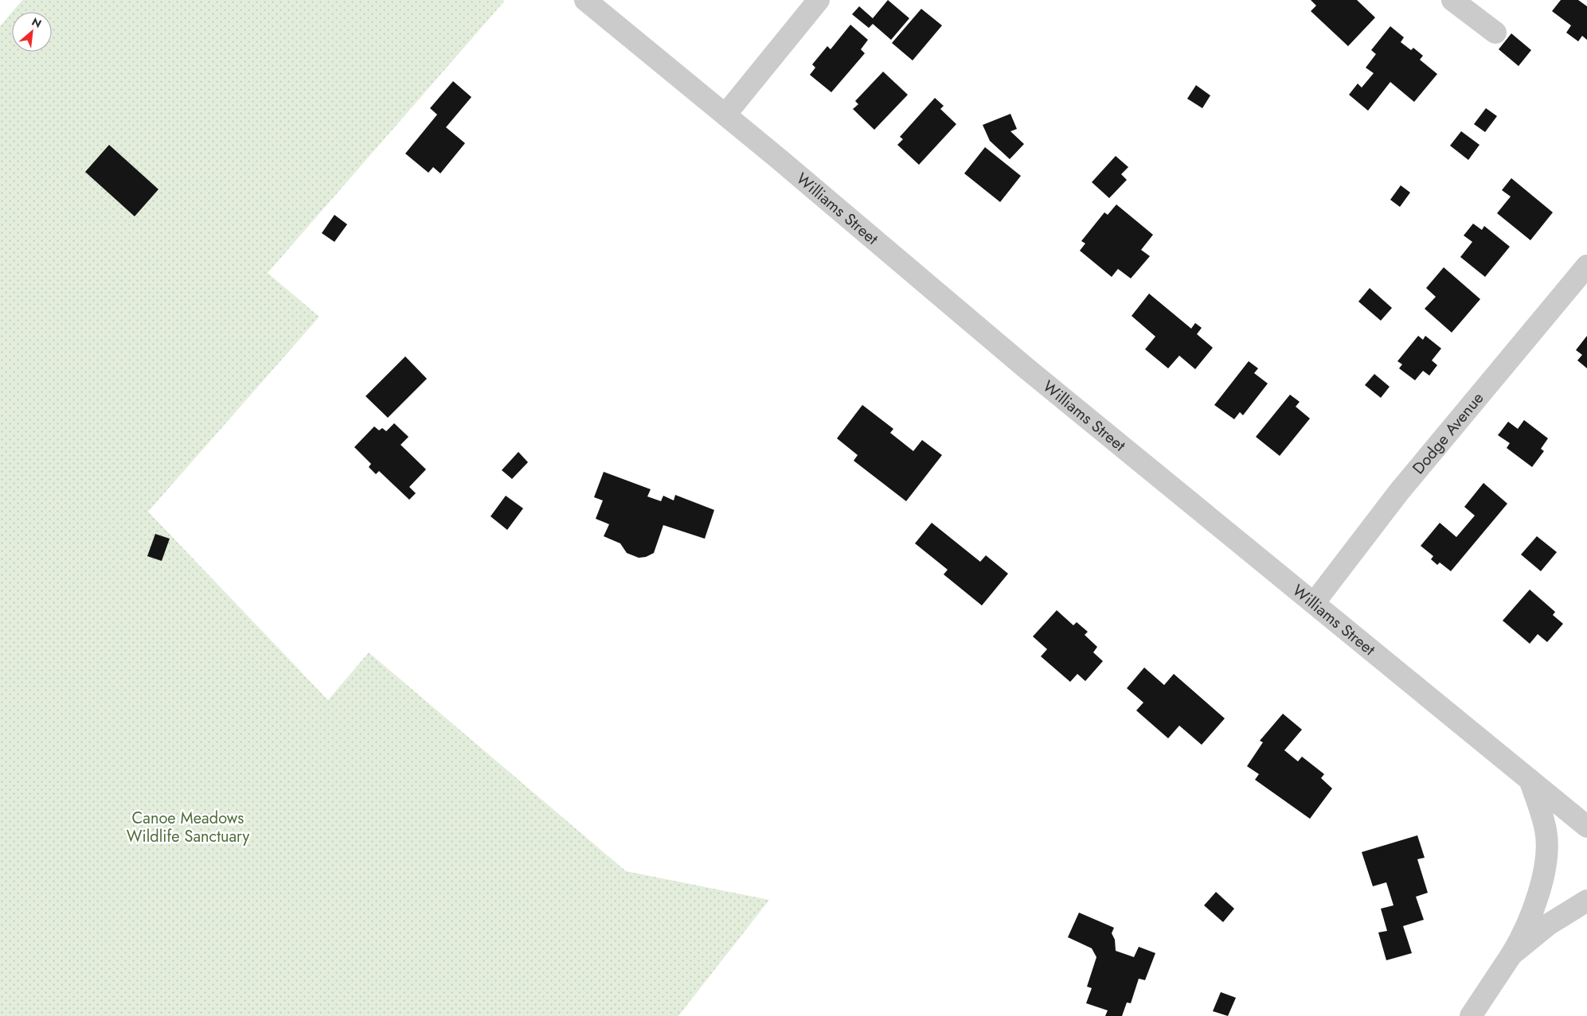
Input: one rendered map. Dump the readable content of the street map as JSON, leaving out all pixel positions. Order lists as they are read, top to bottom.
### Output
{
  "streets": {
    "street": ["Williams Street", "Dodge Avenue"]
  },
  "crossings": [
    ["Williams Street", "Dodge Avenue"]
  ],
  "parks": ["Canoe Meadows Wildlife Sanctuary"],
  "north": "top right"
}
